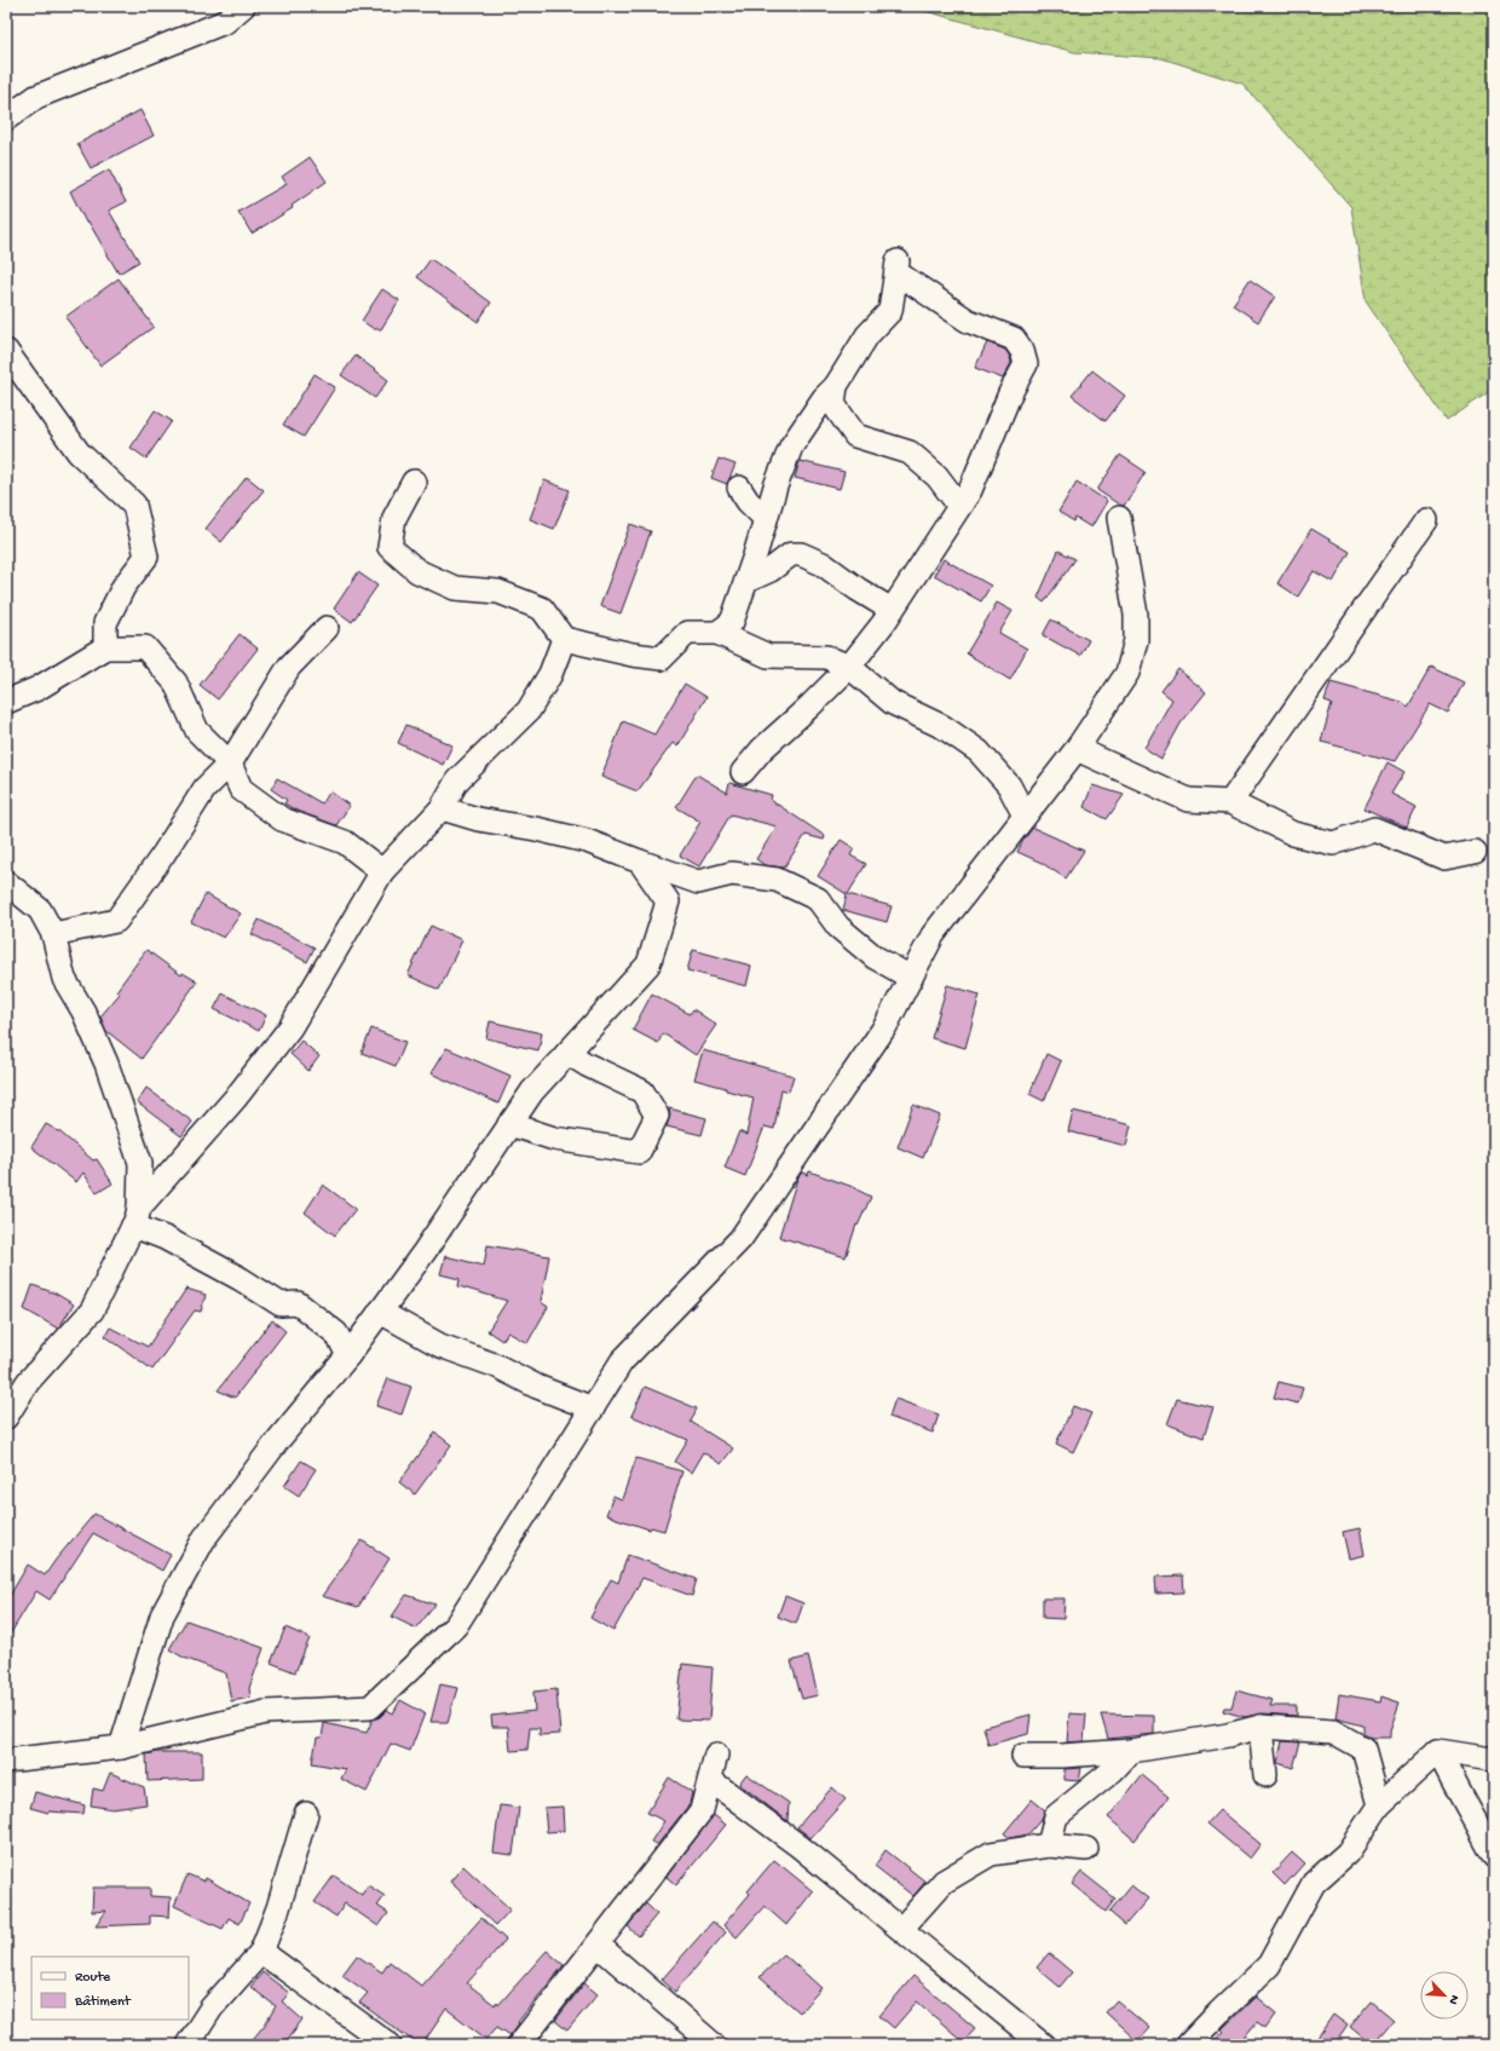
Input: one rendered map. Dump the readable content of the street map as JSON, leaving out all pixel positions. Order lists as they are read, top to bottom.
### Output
{
  "legend": ["Route", "Bâtiment"],
  "north": "bottom right"
}
